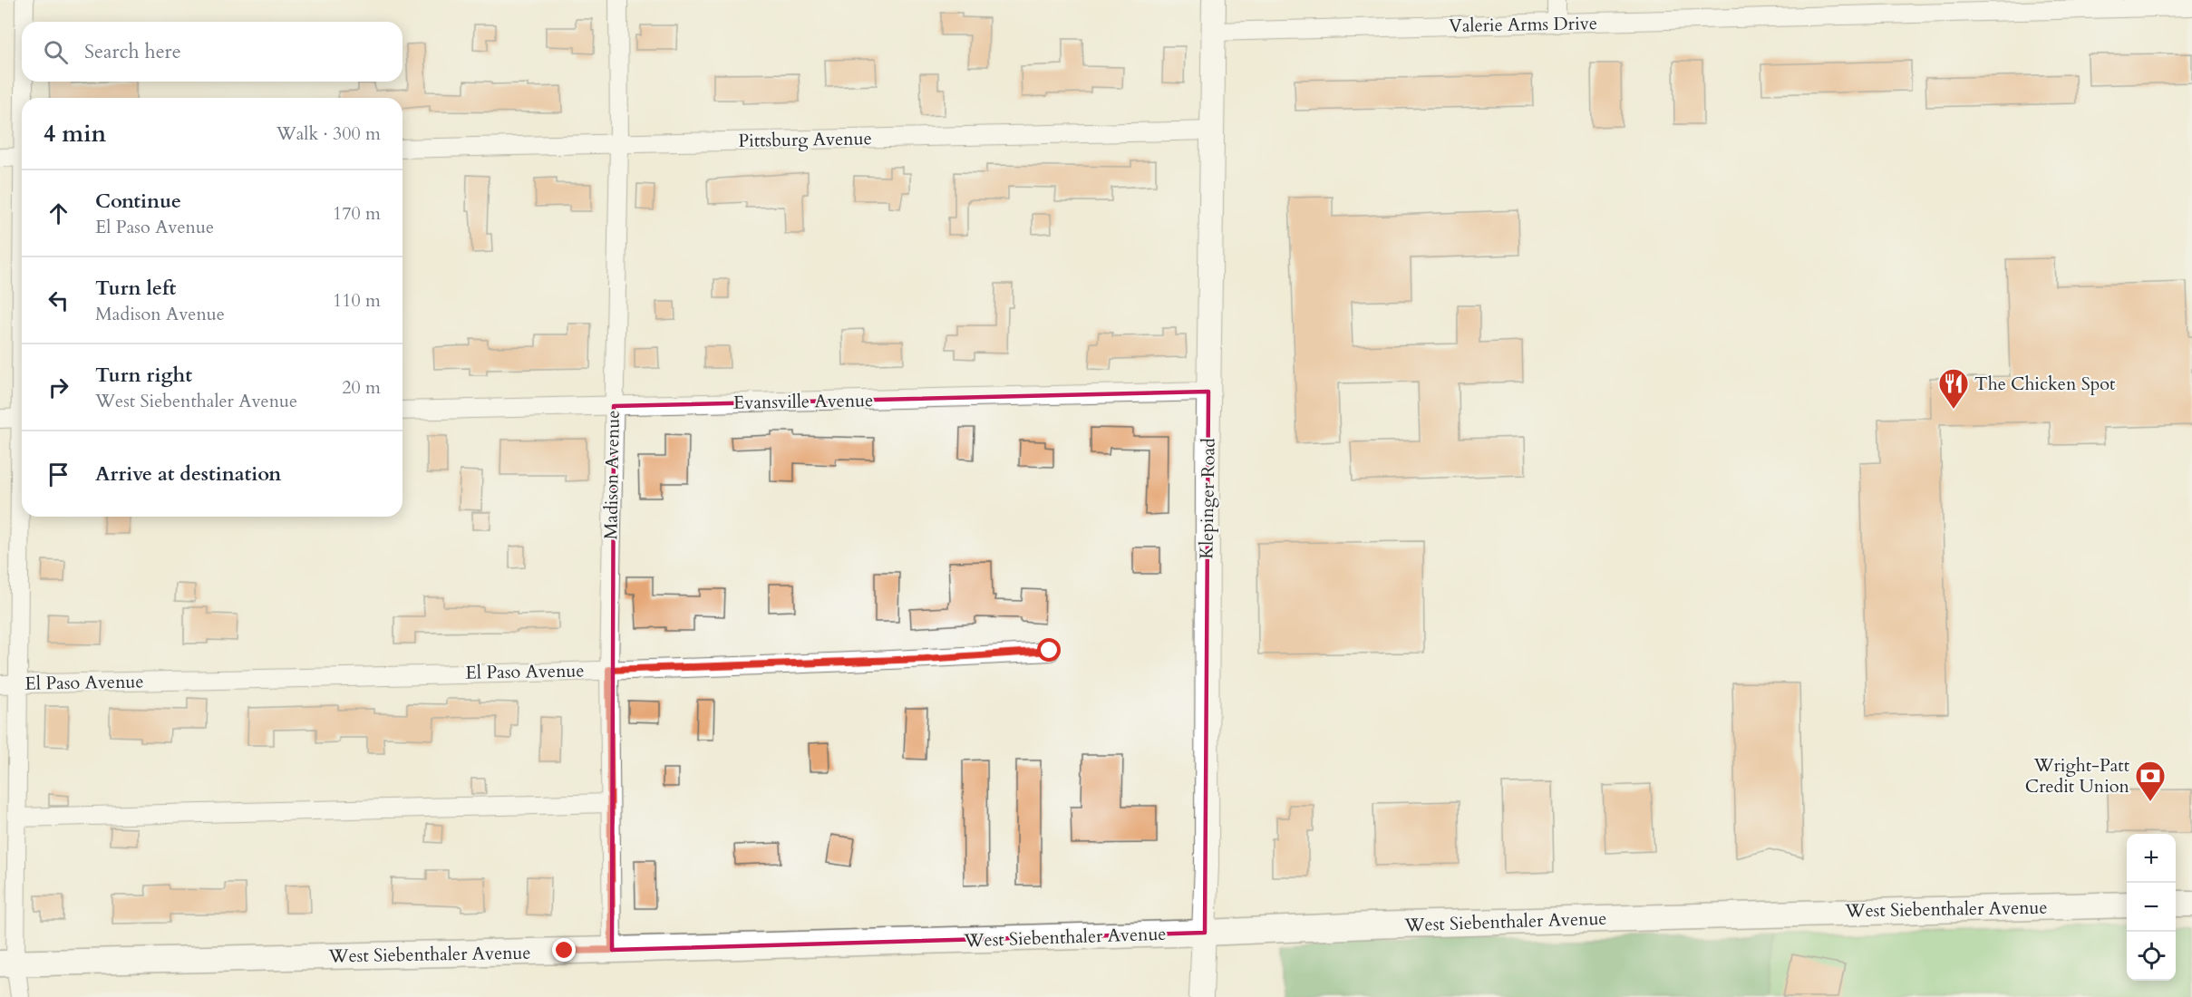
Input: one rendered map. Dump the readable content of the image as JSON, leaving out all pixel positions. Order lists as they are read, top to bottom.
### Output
{
  "streets": {
    "main road": ["West Siebenthaler Avenue"],
    "street": [
      "Valerie Arms Drive",
      "Pittsburg Avenue",
      "Evansville Avenue",
      "Madison Avenue",
      "Klepinger Road",
      "El Paso Avenue"
    ]
  },
  "crossings": [
    ["Valerie Arms Drive", "Klepinger Road"],
    ["Pittsburg Avenue", "Madison Avenue"],
    ["Pittsburg Avenue", "Klepinger Road"],
    ["Evansville Avenue", "Madison Avenue"],
    ["Evansville Avenue", "Klepinger Road"],
    ["Madison Avenue", "El Paso Avenue"],
    ["Madison Avenue", "West Siebenthaler Avenue"],
    ["Klepinger Road", "West Siebenthaler Avenue"]
  ],
  "places": {
    "restaurant": ["The Chicken Spot"],
    "bank": ["Wright-Patt Credit Union"]
  },
  "page": {
    "search": "Search here",
    "heading": ["4 min", "Walk · 300 m"],
    "list": [
      ["Continue", "El Paso Avenue", "170 m"],
      ["Turn left", "Madison Avenue", "110 m"],
      ["Turn right", "West Siebenthaler Avenue", "20 m"],
      "Arrive at destination"
    ],
    "map_buttons": ["+", "−"]
  }
}
